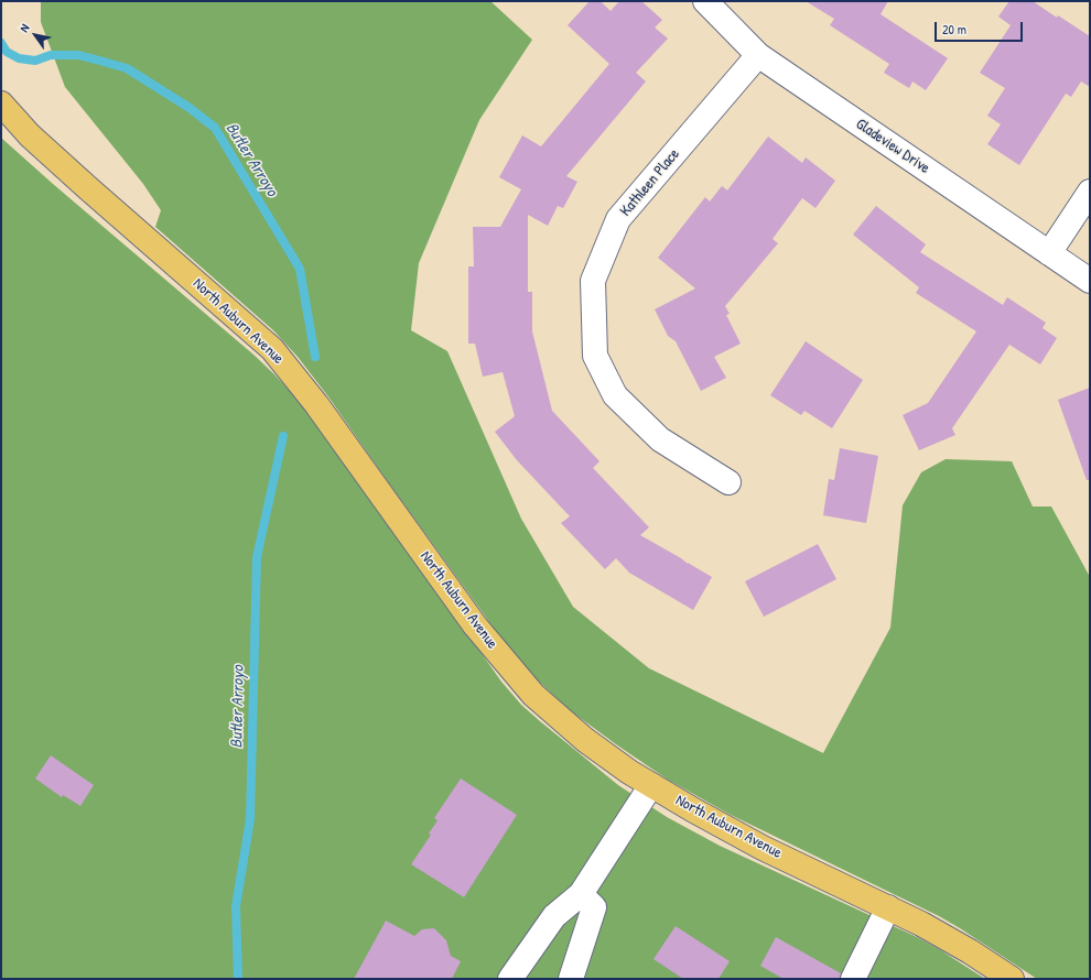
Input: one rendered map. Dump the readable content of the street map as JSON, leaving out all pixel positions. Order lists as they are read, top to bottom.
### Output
{
  "streets": {
    "main road": ["North Auburn Avenue"],
    "street": ["Gladeview Drive", "Kathleen Place"]
  },
  "crossings": [
    ["Gladeview Drive", "Kathleen Place"]
  ],
  "water": ["Butler Arroyo"],
  "scale_bar": "20 m",
  "north": "top left"
}
